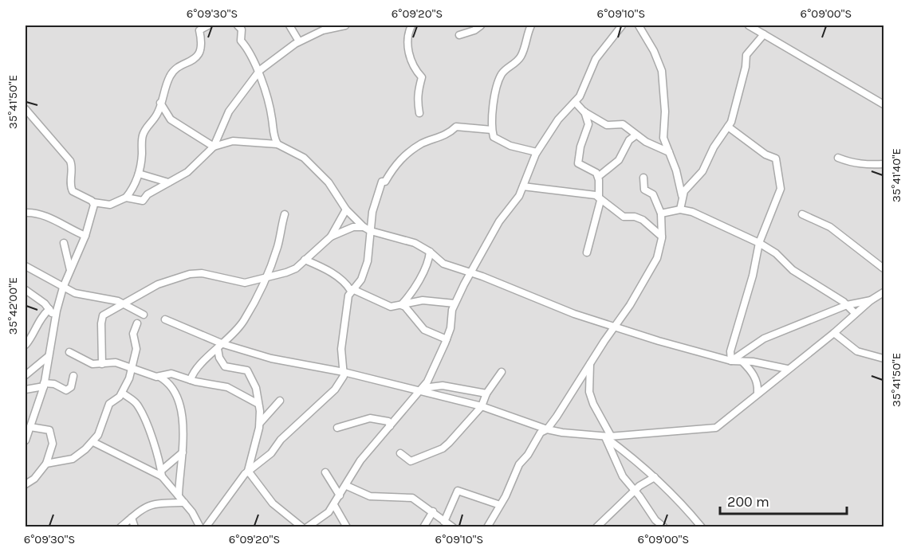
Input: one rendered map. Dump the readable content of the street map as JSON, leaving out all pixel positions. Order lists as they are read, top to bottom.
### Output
{
  "scale_bar": "200 m",
  "coordinates": [
    "6°09'30\"S",
    "6°09'20\"S",
    "6°09'10\"S",
    "6°09'00\"S",
    "35°41'50\"E",
    "35°41'40\"E",
    "35°42'00\"E"
  ]
}
